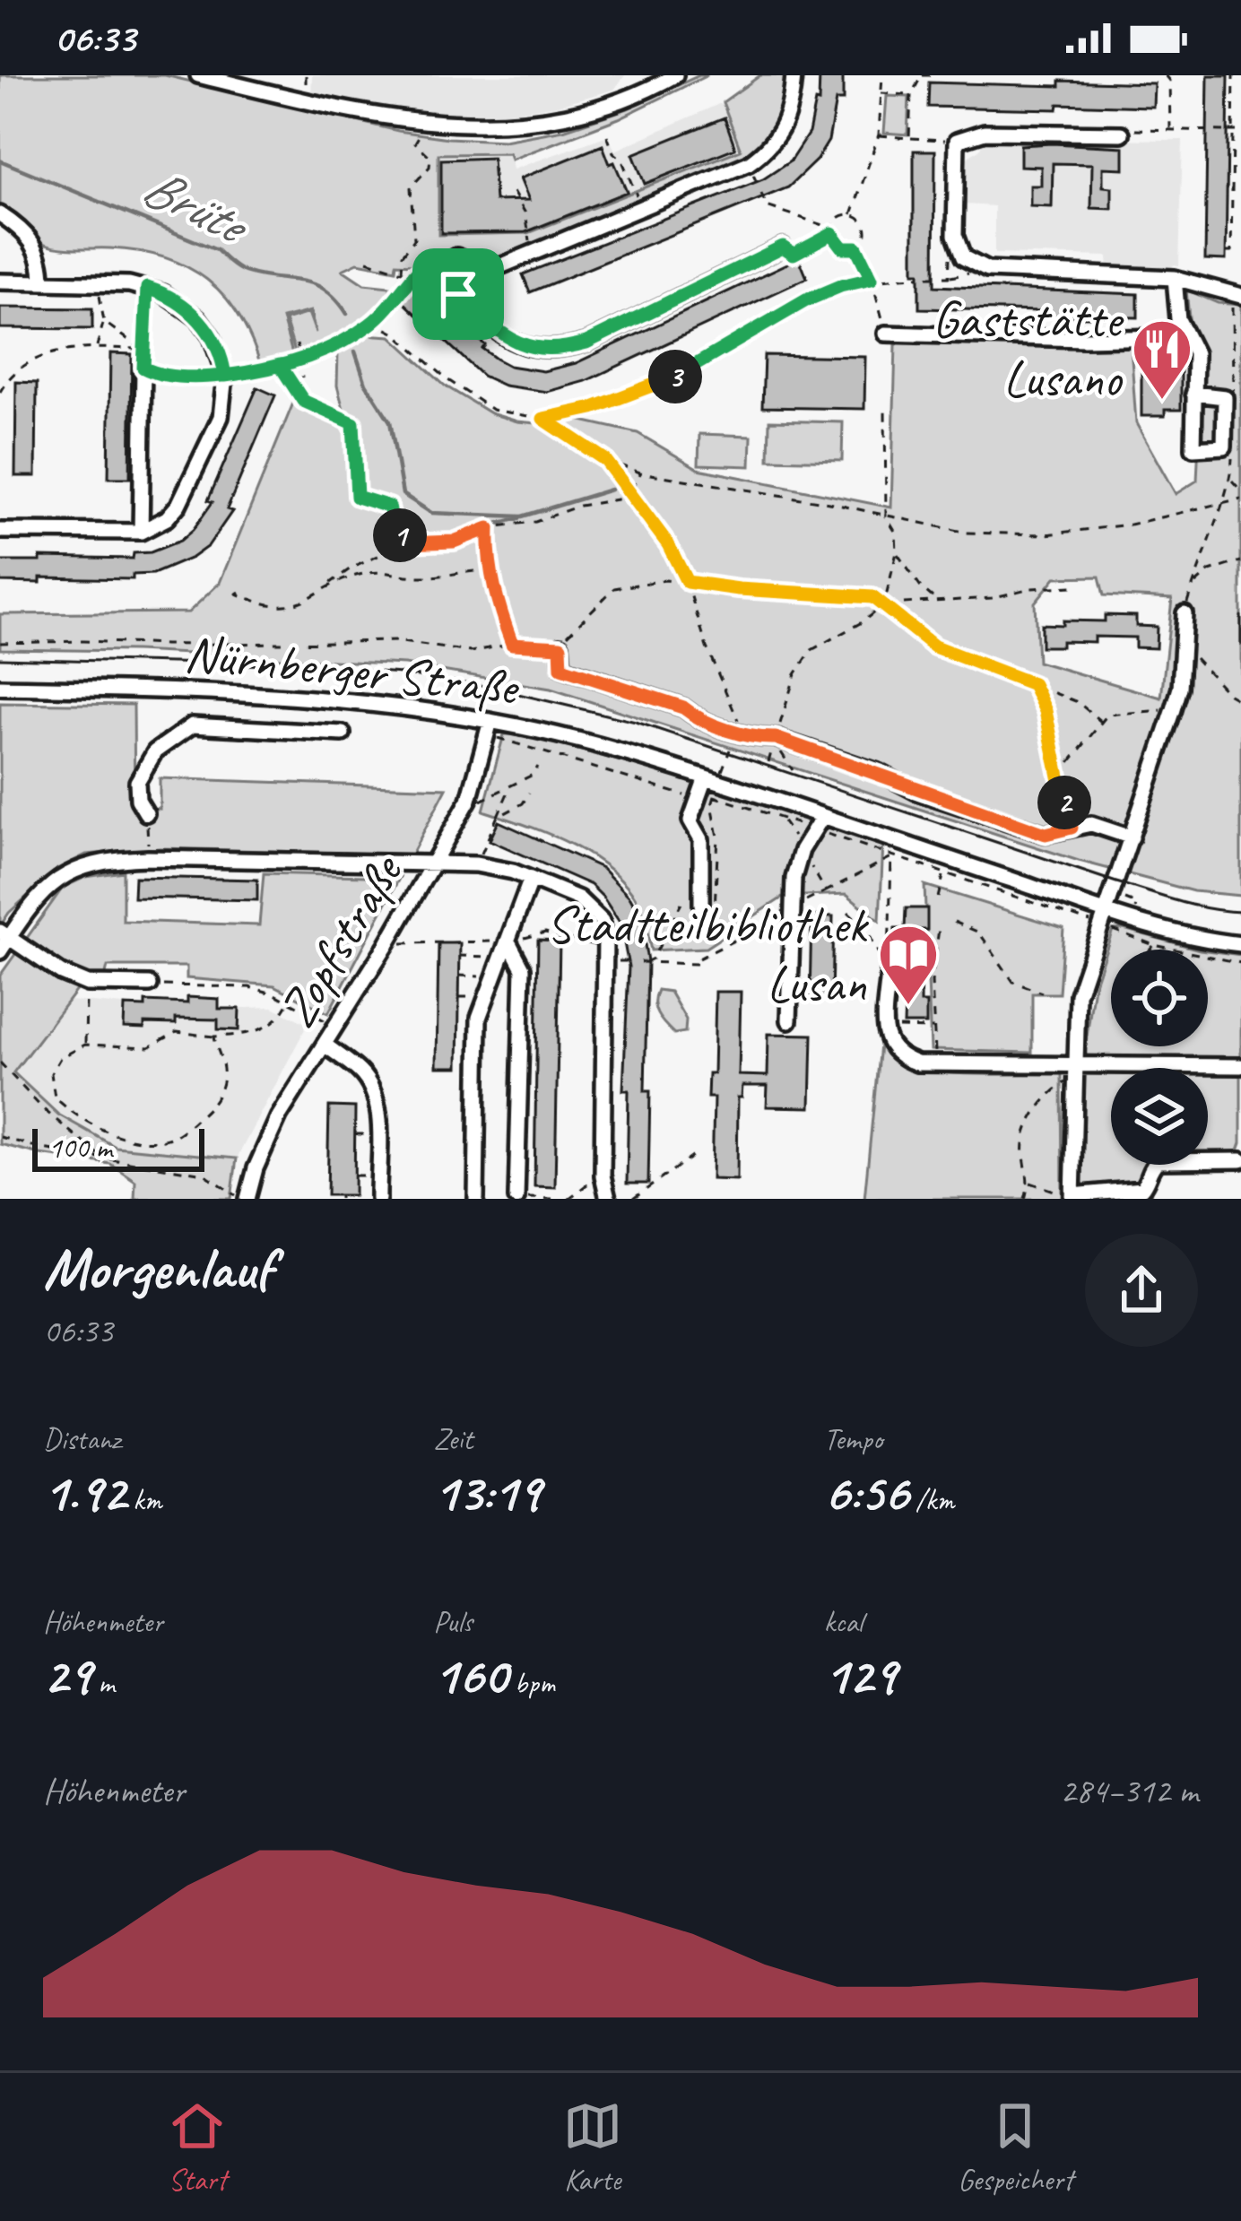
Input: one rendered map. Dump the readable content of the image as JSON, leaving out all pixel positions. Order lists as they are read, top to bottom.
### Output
{
  "streets": {
    "street": ["Nürnberger Straße", "Zopfstraße"]
  },
  "crossings": [
    ["Nürnberger Straße", "Zopfstraße"]
  ],
  "water": ["Brüte"],
  "places": {
    "restaurant": ["Gaststätte Lusano"],
    "library": ["Stadtteilbibliothek Lusan"]
  },
  "scale_bar": "100 m",
  "page": {
    "status": "06:33",
    "pins": ["3", "1", "2"],
    "scale": "100 m",
    "heading": ["Morgenlauf", "06:33"],
    "stats": [
      ["Distanz", "1.92 km"],
      ["Zeit", "13:19"],
      ["Tempo", "6:56 /km"],
      ["Höhenmeter", "29 m"],
      ["Puls", "160 bpm"],
      ["kcal", "129"]
    ],
    "chart": ["Höhenmeter", "284–312 m"],
    "tabs": ["Start", "Karte", "Gespeichert"]
  }
}
